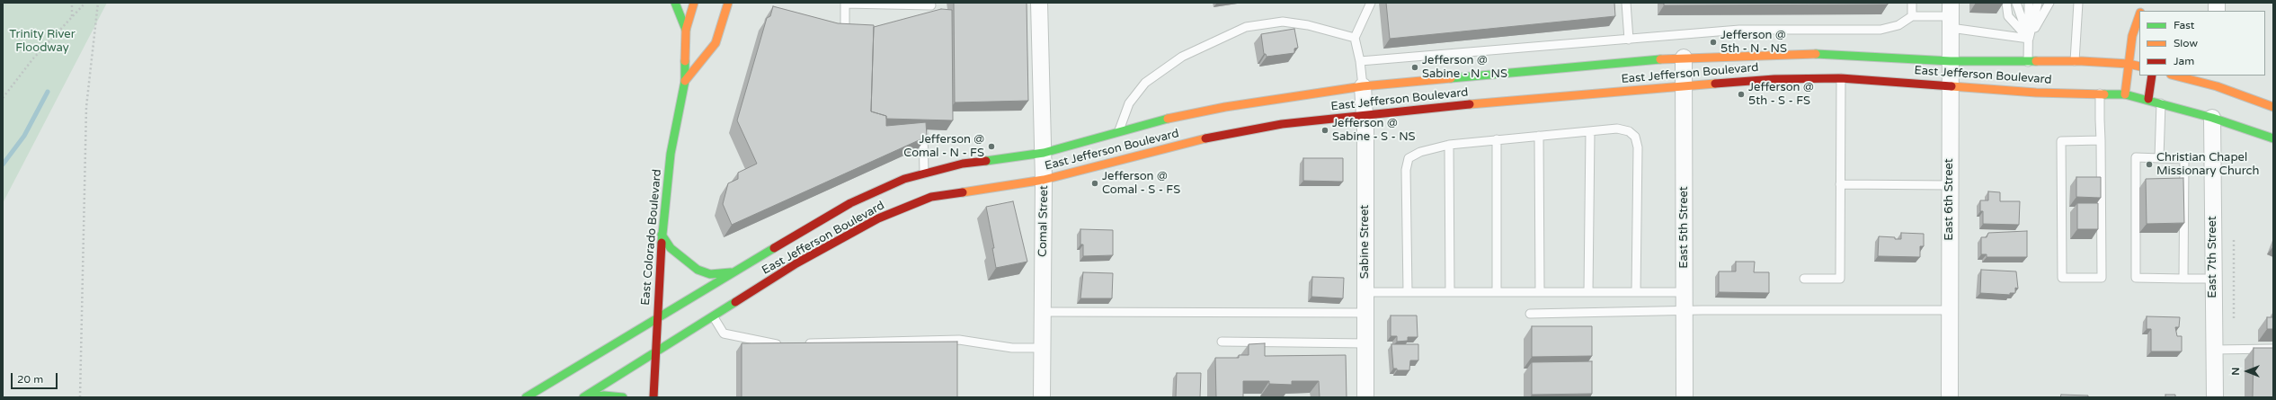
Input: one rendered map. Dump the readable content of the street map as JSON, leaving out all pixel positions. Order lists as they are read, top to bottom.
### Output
{
  "streets": {
    "main road": ["East Jefferson Boulevard", "East Colorado Boulevard"],
    "street": [
      "East 6th Street",
      "Comal Street",
      "East 5th Street",
      "Sabine Street",
      "East 7th Street"
    ]
  },
  "crossings": [
    ["East Jefferson Boulevard", "East 6th Street"],
    ["East Jefferson Boulevard", "Comal Street"],
    ["East Jefferson Boulevard", "East 5th Street"],
    ["East Jefferson Boulevard", "East Colorado Boulevard"],
    ["East Jefferson Boulevard", "Sabine Street"],
    ["East Jefferson Boulevard", "East 7th Street"]
  ],
  "parks": ["Trinity River Floodway"],
  "places": [
    "Jefferson @ 5th - N - NS",
    "Jefferson @ Sabine - N - NS",
    "Jefferson @ 5th - S - FS",
    "Jefferson @ Sabine - S - NS",
    "Jefferson @ Comal - N - FS",
    "Christian Chapel Missionary Church",
    "Jefferson @ Comal - S - FS"
  ],
  "legend": ["Fast", "Slow", "Jam"],
  "scale_bar": "20 m",
  "north": "left"
}
